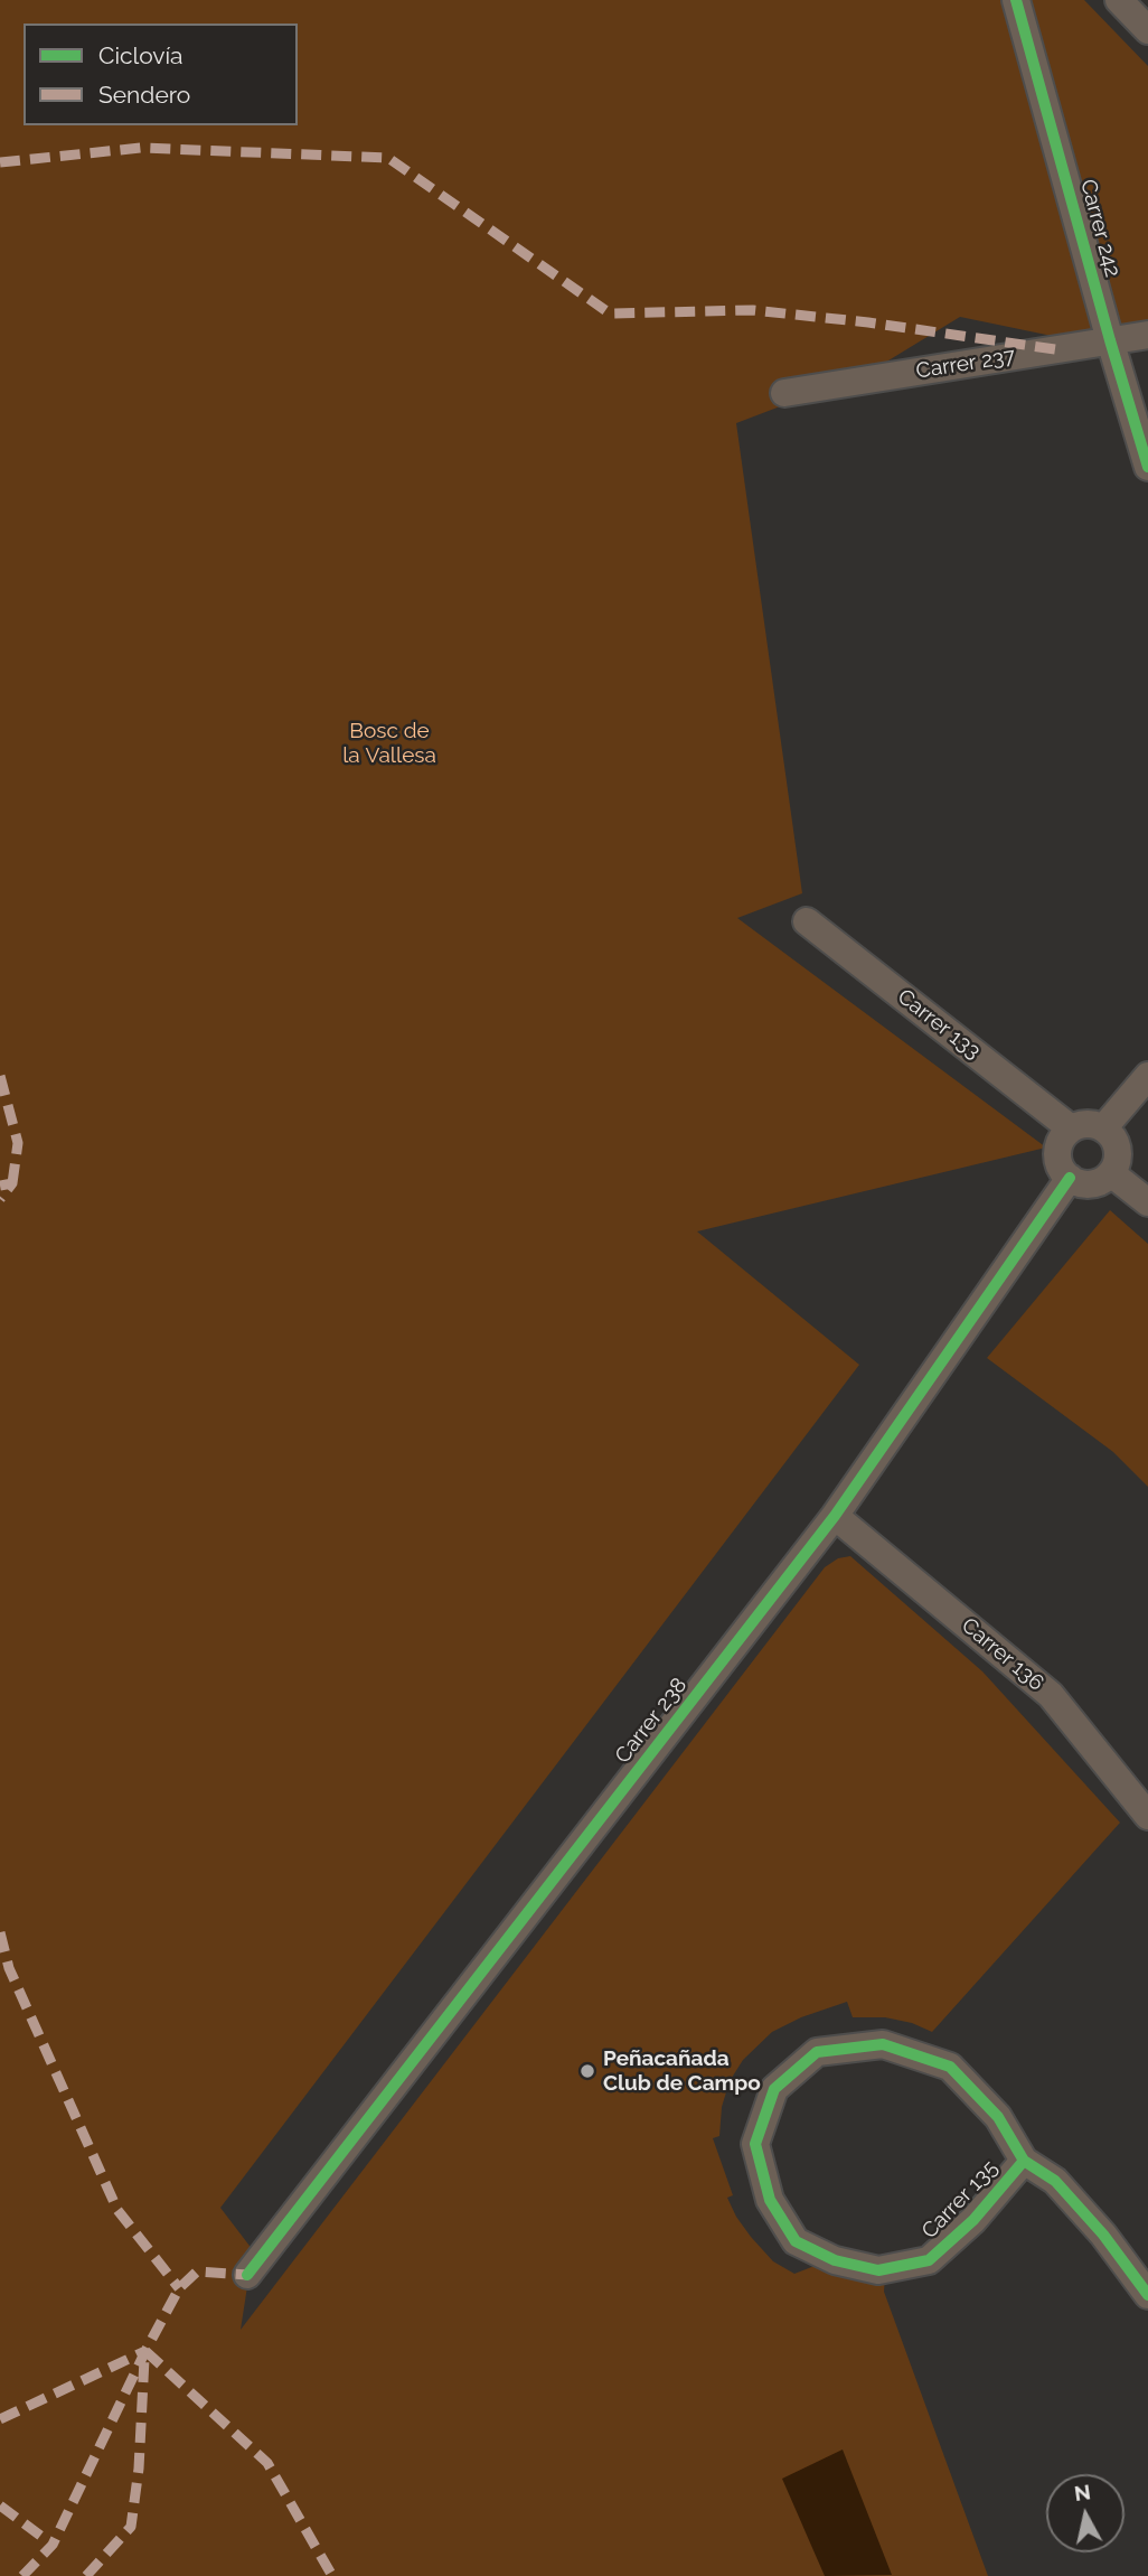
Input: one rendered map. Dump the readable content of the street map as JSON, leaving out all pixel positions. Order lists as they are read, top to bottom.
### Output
{
  "streets": {
    "street": [
      "Carrer 242",
      "Carrer 237",
      "Carrer 133",
      "Carrer 136",
      "Carrer 238",
      "Carrer 135"
    ]
  },
  "crossings": [
    ["Carrer 242", "Carrer 237"],
    ["Carrer 133", "Carrer 238"],
    ["Carrer 136", "Carrer 238"]
  ],
  "parks": ["Bosc de la Vallesa"],
  "places": ["Peñacañada Club de Campo"],
  "legend": ["Ciclovía", "Sendero"],
  "north": "top"
}
